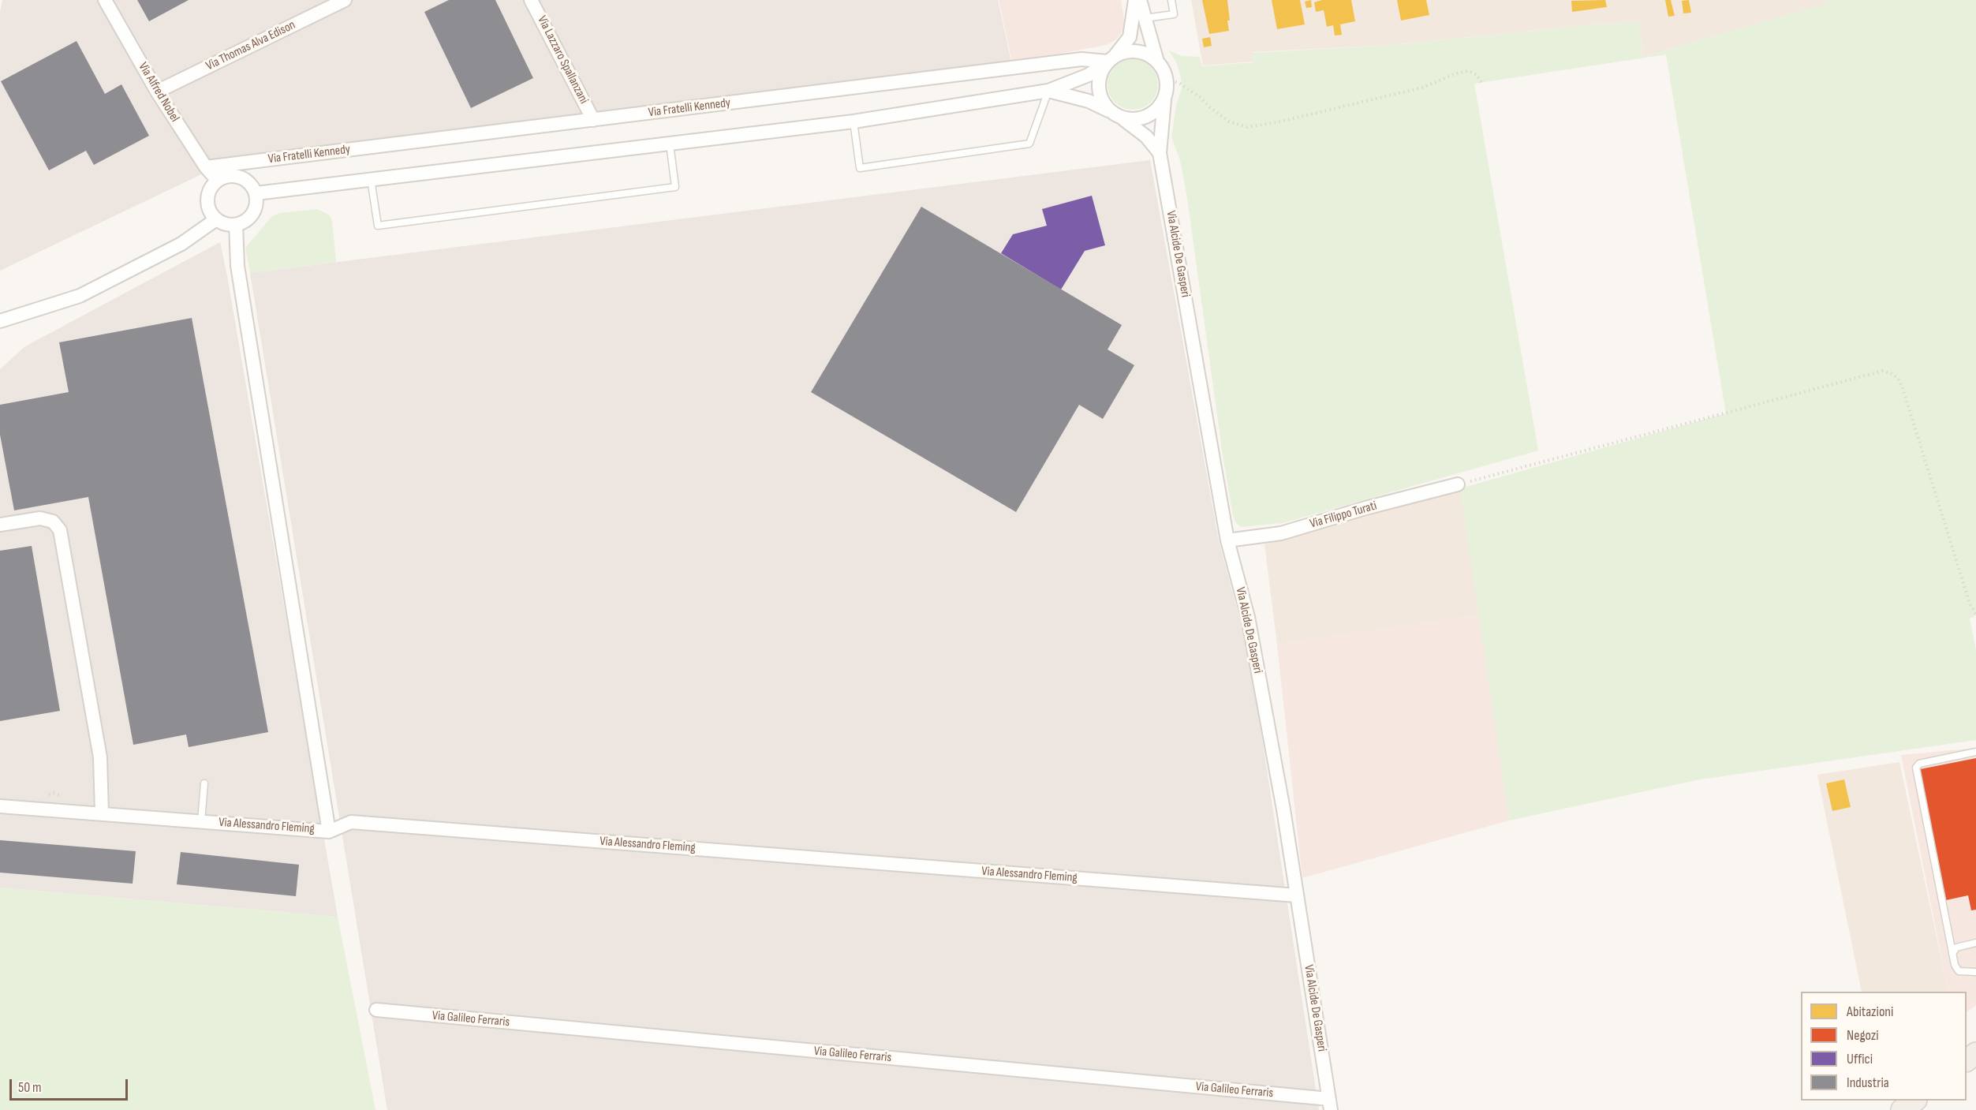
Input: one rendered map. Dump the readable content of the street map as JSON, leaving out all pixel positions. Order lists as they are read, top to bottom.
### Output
{
  "streets": {
    "street": [
      "Via Thomas Alva Edison",
      "Via Lazzaro Spallanzani",
      "Via Alfred Nobel",
      "Via Fratelli Kennedy",
      "Via Alcide De Gasperi",
      "Via Filippo Turati",
      "Via Alessandro Fleming",
      "Via Galileo Ferraris"
    ]
  },
  "crossings": [
    ["Via Thomas Alva Edison", "Via Alfred Nobel"],
    ["Via Lazzaro Spallanzani", "Via Fratelli Kennedy"],
    ["Via Alfred Nobel", "Via Fratelli Kennedy"],
    ["Via Fratelli Kennedy", "Via Alcide De Gasperi"],
    ["Via Alcide De Gasperi", "Via Filippo Turati"],
    ["Via Alcide De Gasperi", "Via Alessandro Fleming"],
    ["Via Alcide De Gasperi", "Via Galileo Ferraris"]
  ],
  "legend": [
    "Abitazioni",
    "Negozi",
    "Uffici",
    "Industria"
  ],
  "scale_bar": "50 m"
}
